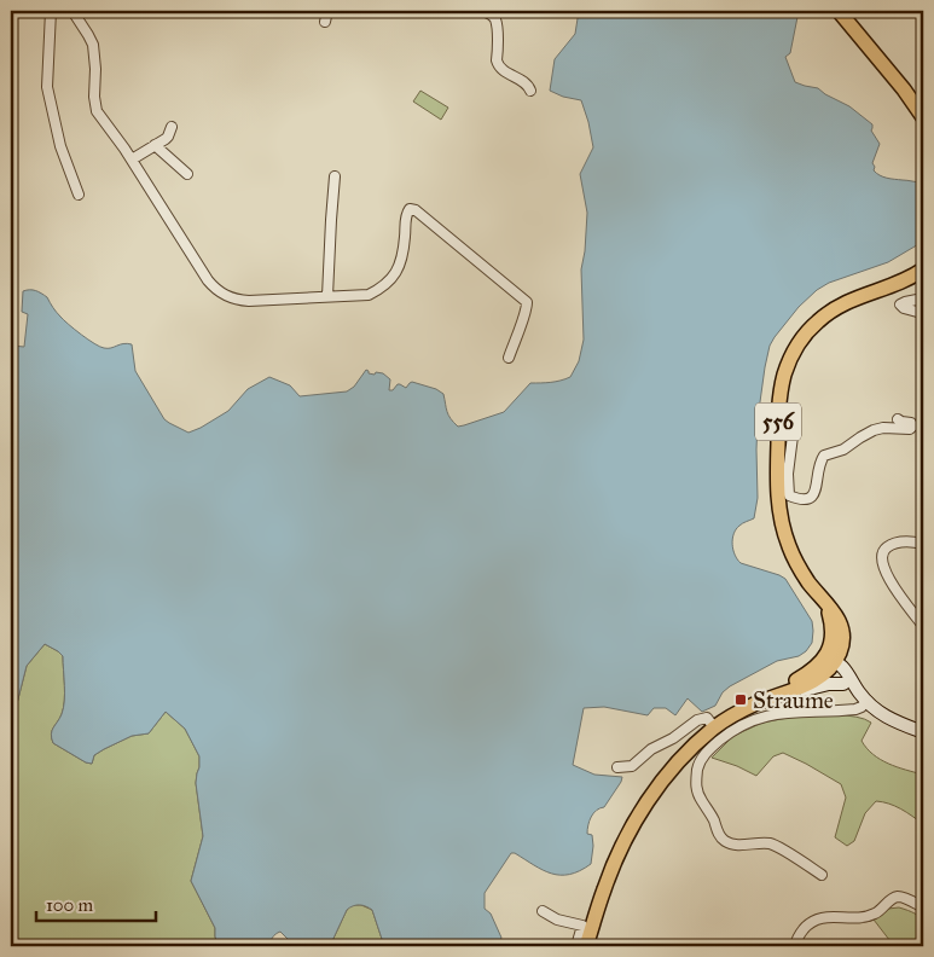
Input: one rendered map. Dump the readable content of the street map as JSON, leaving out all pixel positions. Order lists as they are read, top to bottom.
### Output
{
  "streets": {
    "main road": ["556"]
  },
  "places": {
    "transit": ["Straume"]
  },
  "scale_bar": "100 m"
}
